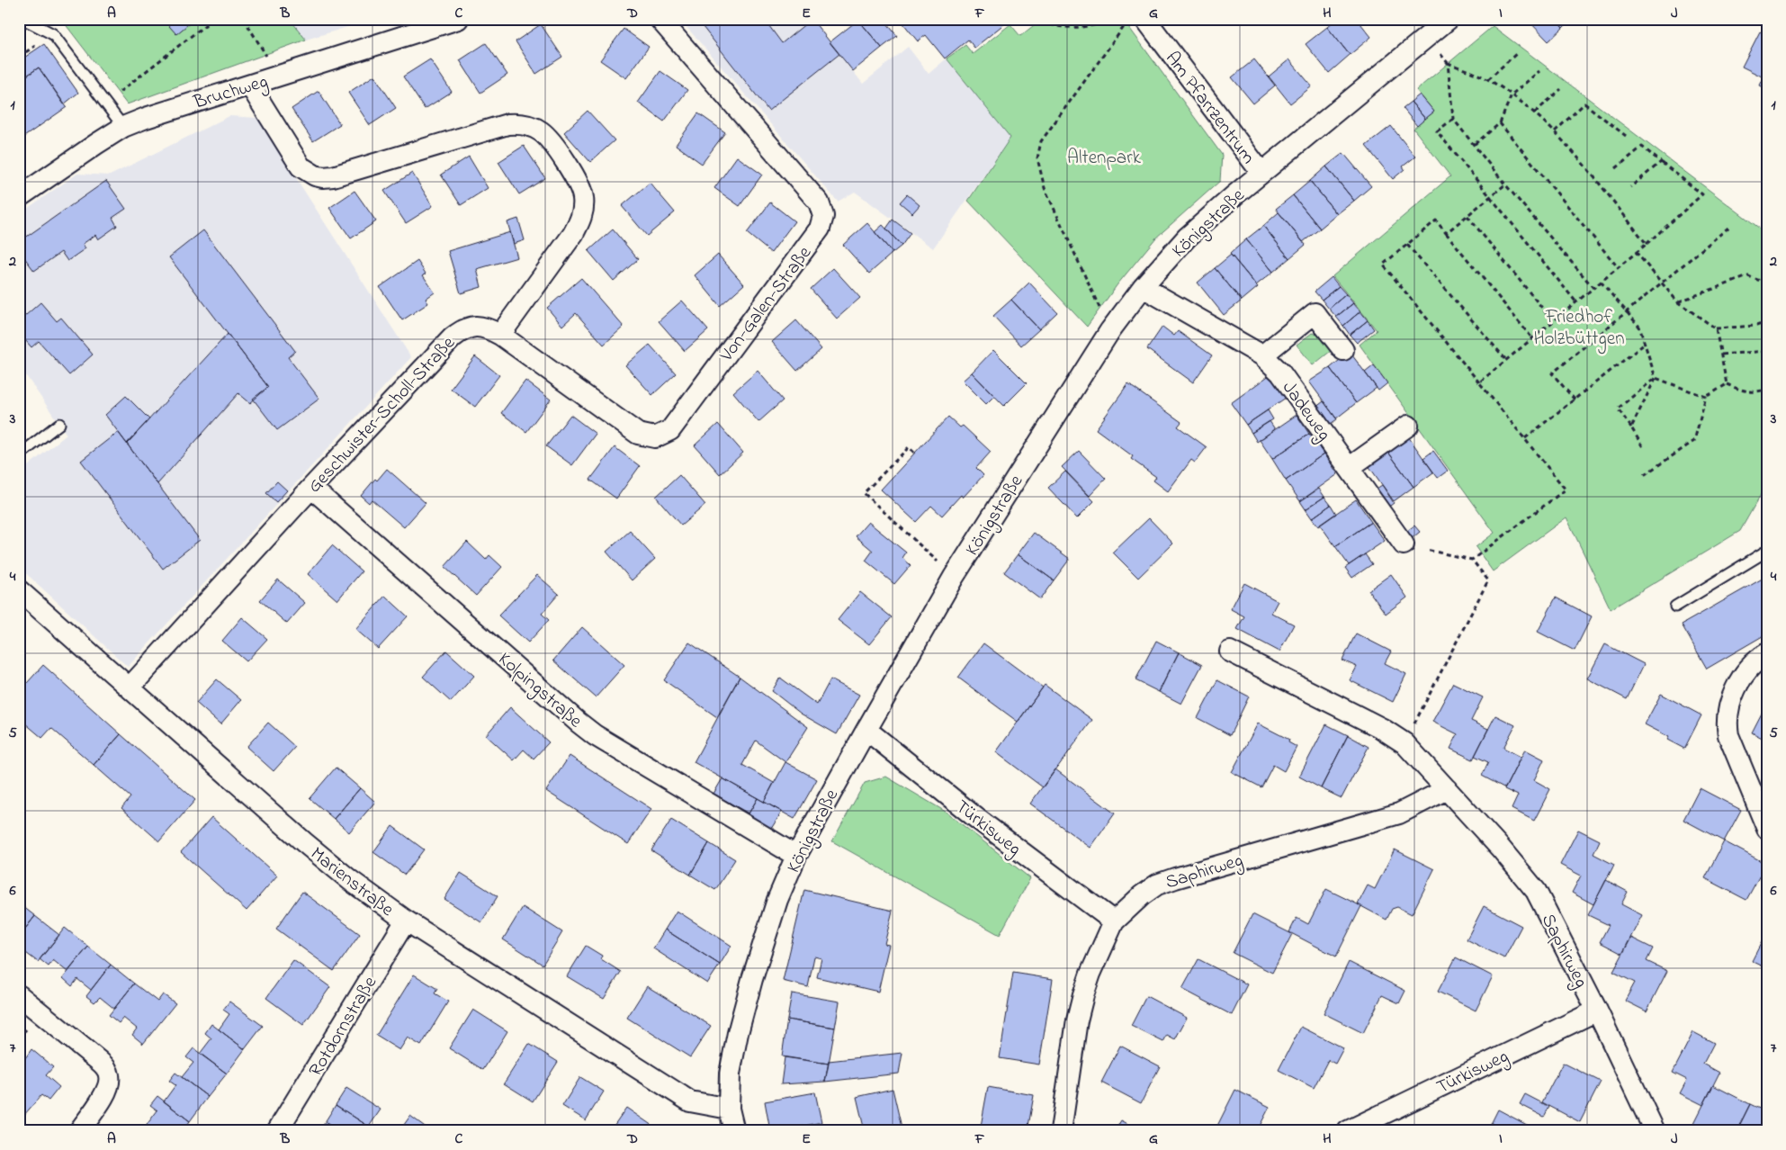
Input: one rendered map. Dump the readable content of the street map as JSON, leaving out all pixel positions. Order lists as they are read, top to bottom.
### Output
{
  "streets": {
    "street": [
      "Bruchweg",
      "Am Pfarrzentrum",
      "Königstraße",
      "Von-Galen-Straße",
      "Jadeweg",
      "Geschwister-Scholl-Straße",
      "Kolpingstraße",
      "Türkisweg",
      "Saphirweg",
      "Marienstraße",
      "Rotdornstraße"
    ]
  },
  "crossings": [
    ["Am Pfarrzentrum", "Königstraße"],
    ["Königstraße", "Jadeweg"],
    ["Königstraße", "Kolpingstraße"],
    ["Königstraße", "Türkisweg"],
    ["Königstraße", "Marienstraße"],
    ["Von-Galen-Straße", "Geschwister-Scholl-Straße"],
    ["Geschwister-Scholl-Straße", "Kolpingstraße"],
    ["Geschwister-Scholl-Straße", "Marienstraße"],
    ["Türkisweg", "Saphirweg"],
    ["Marienstraße", "Rotdornstraße"]
  ],
  "parks": ["Altenpark", "Friedhof Holzbüttgen"],
  "grid": {
    "columns": [
      "A",
      "B",
      "C",
      "D",
      "E",
      "F",
      "G",
      "H",
      "I",
      "J"
    ],
    "rows": [
      "1",
      "2",
      "3",
      "4",
      "5",
      "6",
      "7"
    ]
  }
}
